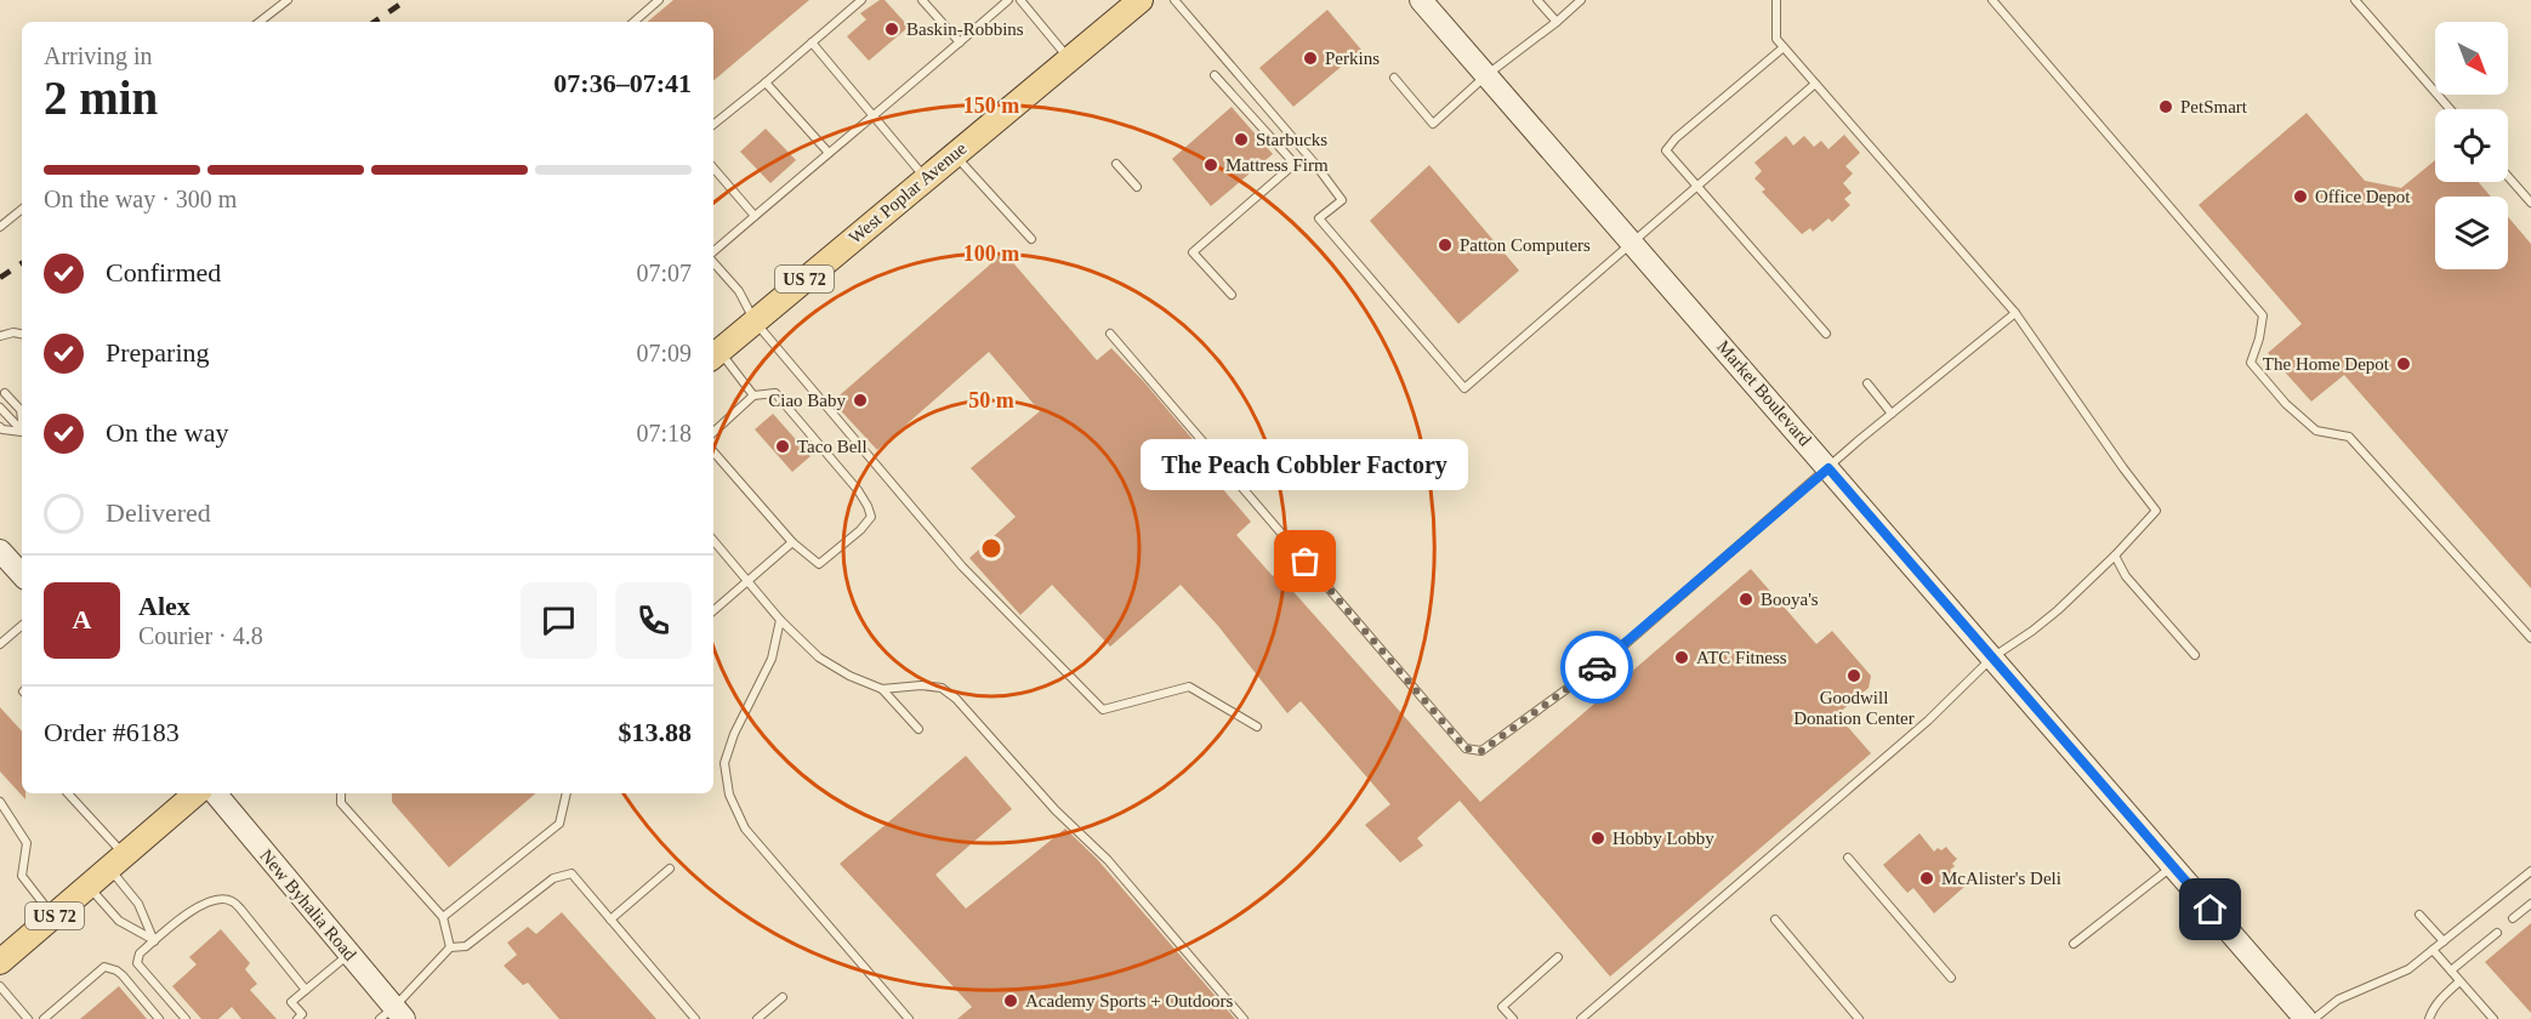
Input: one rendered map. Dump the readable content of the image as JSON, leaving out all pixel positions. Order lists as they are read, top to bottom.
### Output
{
  "streets": {
    "main road": ["West Poplar Avenue", "US 72"],
    "street": ["Market Boulevard", "New Byhalia Road"]
  },
  "places": [
    "Baskin-Robbins",
    "Perkins",
    "PetSmart",
    "Starbucks",
    "Mattress Firm",
    "Office Depot",
    "Patton Computers",
    "The Home Depot",
    "Ciao Baby",
    "Taco Bell",
    "The Peach Cobbler Factory",
    "Booya's",
    "ATC Fitness",
    "Goodwill Donation Center",
    "Hobby Lobby",
    "McAlister's Deli",
    "Academy Sports + Outdoors"
  ],
  "north": "bottom right",
  "page": {
    "heading": ["2 min", "Arriving in", "07:36–07:41"],
    "panel": [
      "Alex",
      "Courier · 4.8",
      "Order #6183",
      "$13.88"
    ],
    "bar": "On the way · 300 m",
    "list": [
      ["Confirmed", "07:07"],
      ["Preparing", "07:09"],
      ["On the way", "07:18"],
      "Delivered"
    ],
    "bubble": "The Peach Cobbler Factory",
    "round": "A"
  },
  "rings": ["150 m", "100 m", "50 m"]
}
